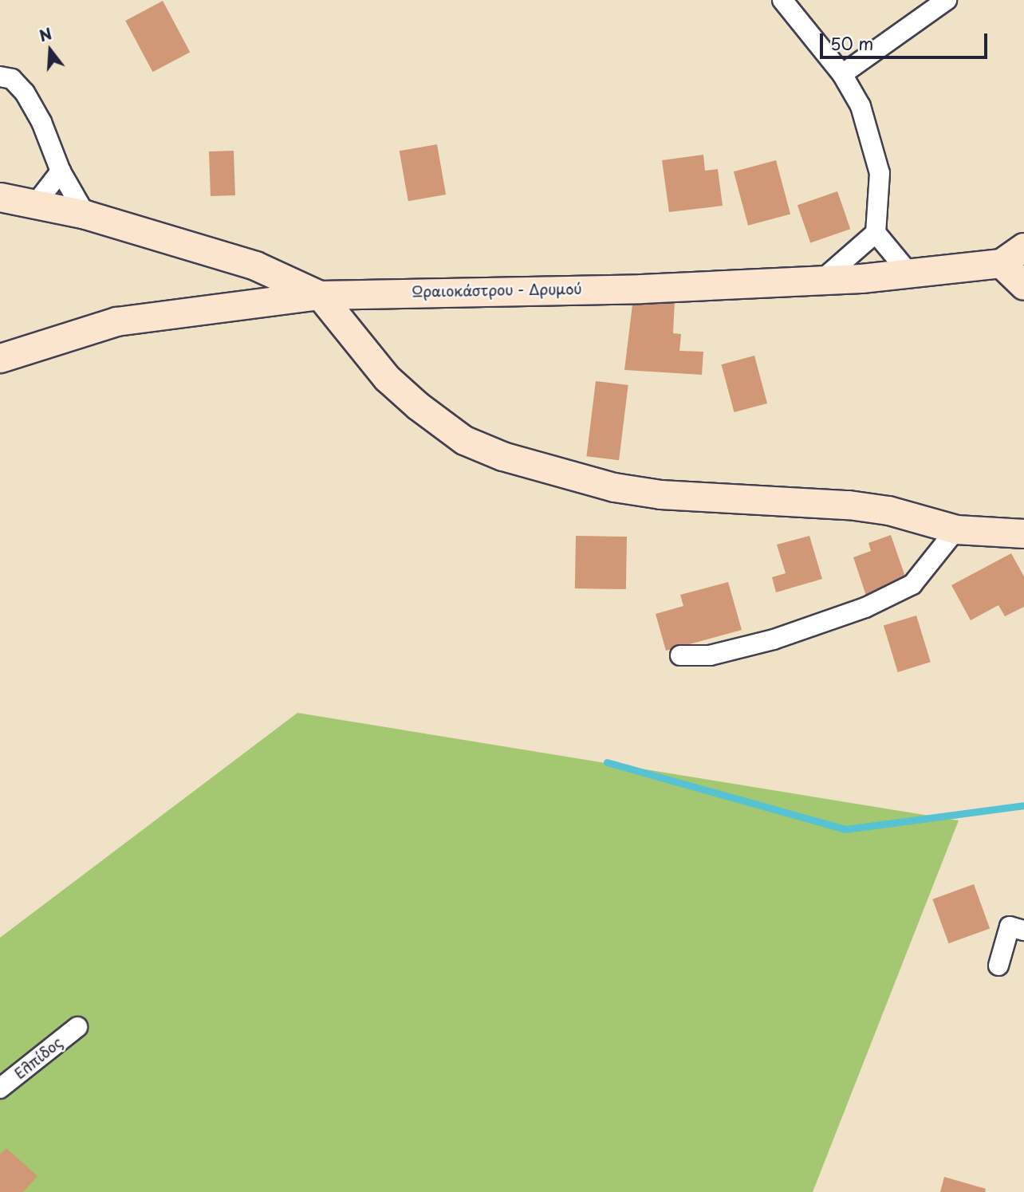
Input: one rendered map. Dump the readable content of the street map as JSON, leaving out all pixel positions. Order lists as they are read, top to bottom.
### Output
{
  "streets": {
    "street": ["Ωραιοκάστρου - Δρυμού", "Ελπίδος"]
  },
  "scale_bar": "50 m",
  "north": "top"
}
